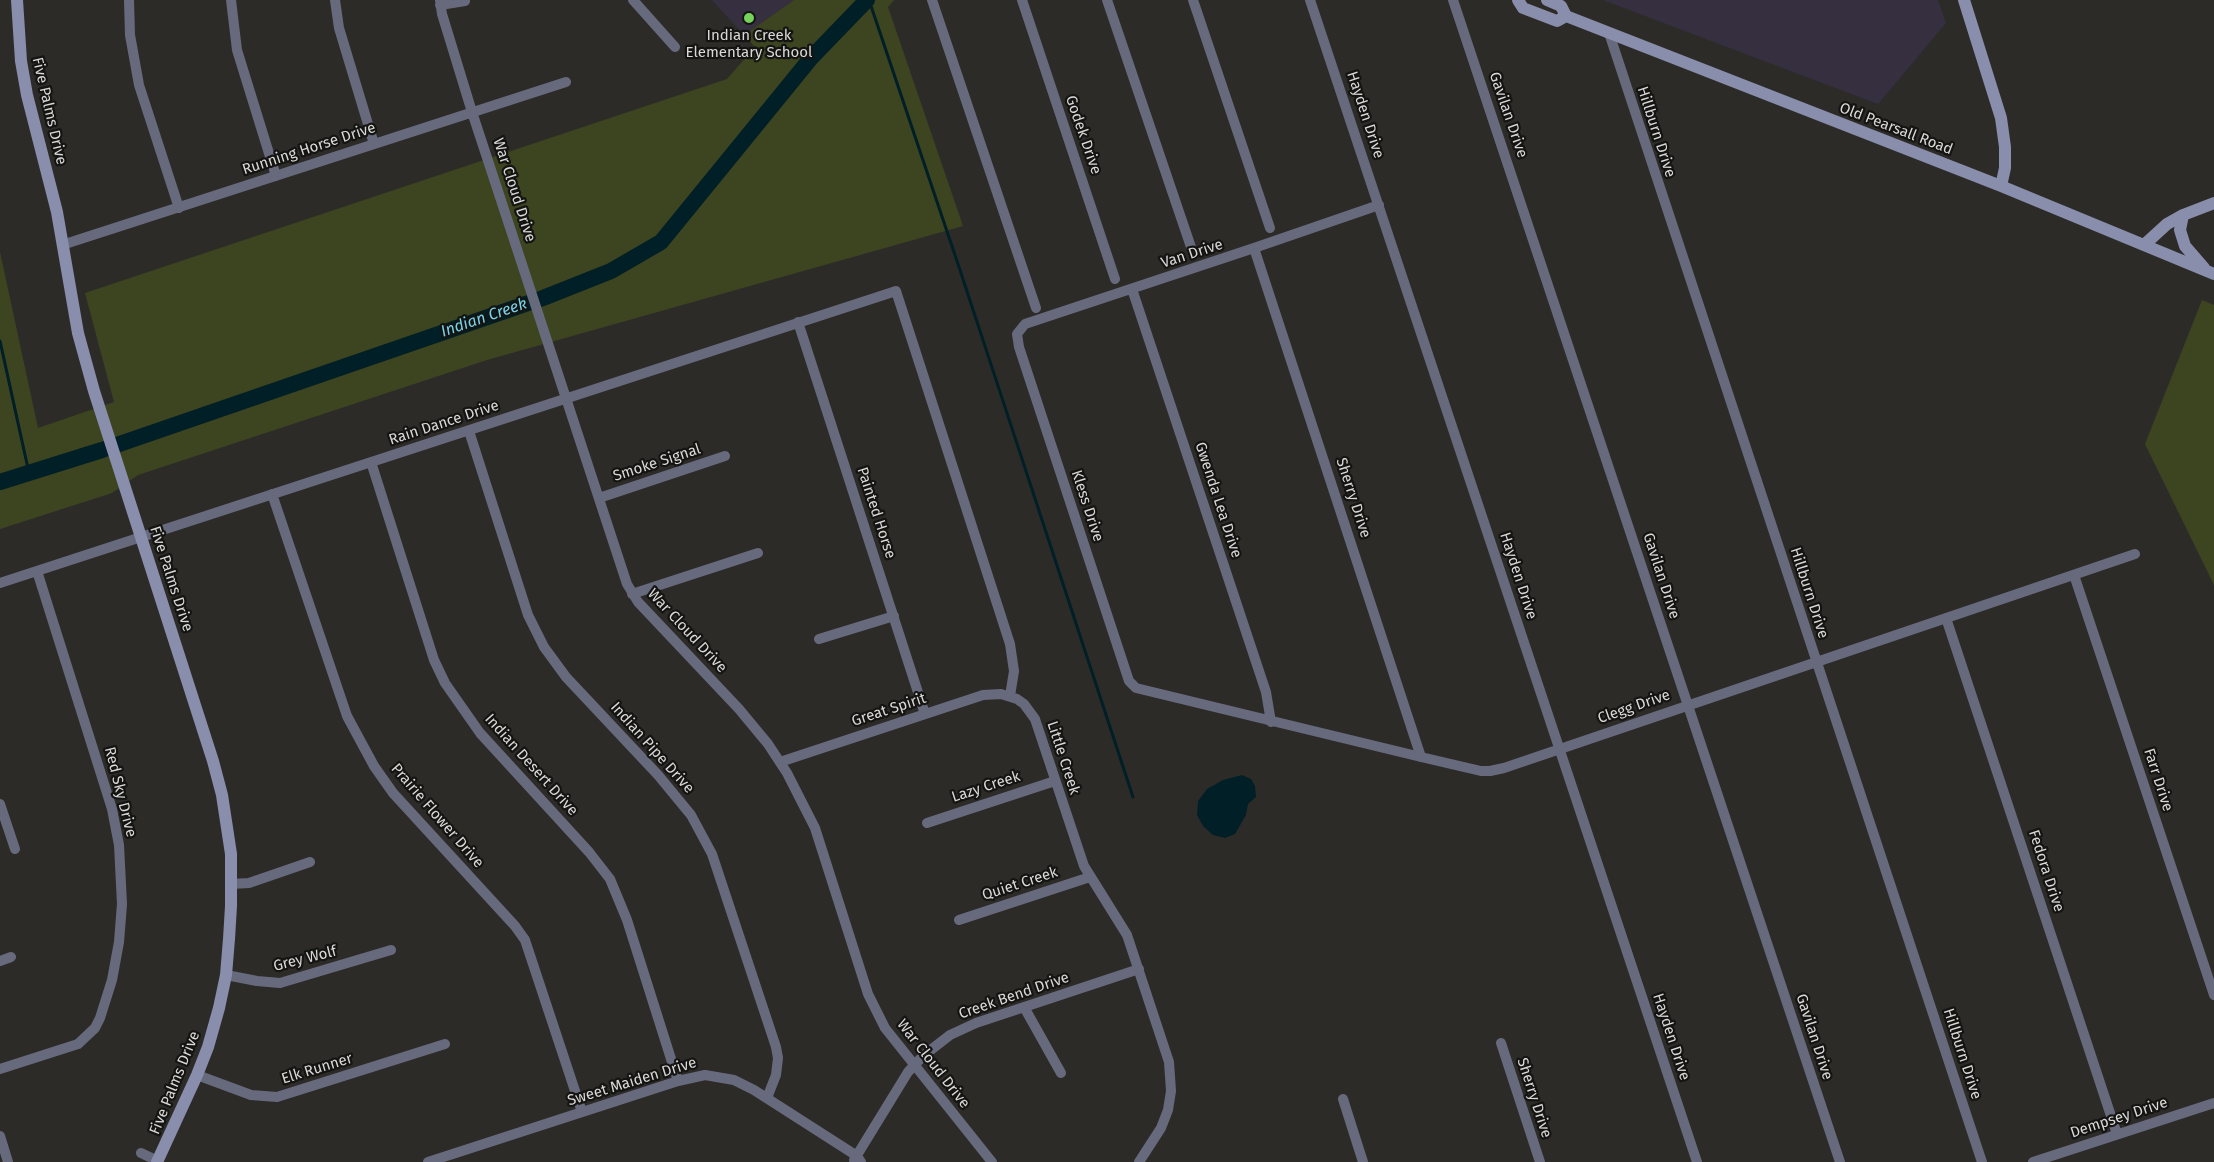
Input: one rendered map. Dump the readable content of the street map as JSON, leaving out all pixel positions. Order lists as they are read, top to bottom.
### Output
{
  "streets": {
    "street": [
      "Five Palms Drive",
      "Hayden Drive",
      "Gavilan Drive",
      "Old Pearsall Road",
      "Hillburn Drive",
      "Godek Drive",
      "Running Horse Drive",
      "War Cloud Drive",
      "Van Drive",
      "Rain Dance Drive",
      "Smoke Signal",
      "Sherry Drive",
      "Gwenda Lea Drive",
      "Kless Drive",
      "Painted Horse",
      "Clegg Drive",
      "Great Spirit",
      "Indian Pipe Drive",
      "Little Creek",
      "Indian Desert Drive",
      "Farr Drive",
      "Lazy Creek",
      "Red Sky Drive",
      "Prairie Flower Drive",
      "Fedora Drive",
      "Quiet Creek",
      "Grey Wolf",
      "Creek Bend Drive",
      "Elk Runner",
      "Sweet Maiden Drive",
      "Dempsey Drive"
    ]
  },
  "crossings": [
    ["Five Palms Drive", "Running Horse Drive"],
    ["Five Palms Drive", "Rain Dance Drive"],
    ["Five Palms Drive", "Grey Wolf"],
    ["Five Palms Drive", "Elk Runner"],
    ["Hayden Drive", "Van Drive"],
    ["Hayden Drive", "Clegg Drive"],
    ["Gavilan Drive", "Clegg Drive"],
    ["Old Pearsall Road", "Hillburn Drive"],
    ["Hillburn Drive", "Clegg Drive"],
    ["Running Horse Drive", "War Cloud Drive"],
    ["War Cloud Drive", "Rain Dance Drive"],
    ["War Cloud Drive", "Smoke Signal"],
    ["War Cloud Drive", "Great Spirit"],
    ["War Cloud Drive", "Creek Bend Drive"],
    ["Van Drive", "Sherry Drive"],
    ["Van Drive", "Gwenda Lea Drive"],
    ["Van Drive", "Kless Drive"],
    ["Rain Dance Drive", "Painted Horse"],
    ["Rain Dance Drive", "Great Spirit"],
    ["Rain Dance Drive", "Indian Pipe Drive"],
    ["Rain Dance Drive", "Little Creek"],
    ["Rain Dance Drive", "Indian Desert Drive"],
    ["Rain Dance Drive", "Red Sky Drive"],
    ["Rain Dance Drive", "Prairie Flower Drive"],
    ["Sherry Drive", "Clegg Drive"],
    ["Gwenda Lea Drive", "Clegg Drive"],
    ["Kless Drive", "Clegg Drive"],
    ["Painted Horse", "Great Spirit"],
    ["Clegg Drive", "Farr Drive"],
    ["Clegg Drive", "Fedora Drive"],
    ["Great Spirit", "Little Creek"],
    ["Indian Pipe Drive", "Sweet Maiden Drive"],
    ["Little Creek", "Lazy Creek"],
    ["Little Creek", "Quiet Creek"],
    ["Little Creek", "Creek Bend Drive"],
    ["Indian Desert Drive", "Sweet Maiden Drive"],
    ["Prairie Flower Drive", "Sweet Maiden Drive"],
    ["Fedora Drive", "Dempsey Drive"],
    ["Creek Bend Drive", "Sweet Maiden Drive"]
  ],
  "water": ["Indian Creek"],
  "places": ["Indian Creek Elementary School"]
}
